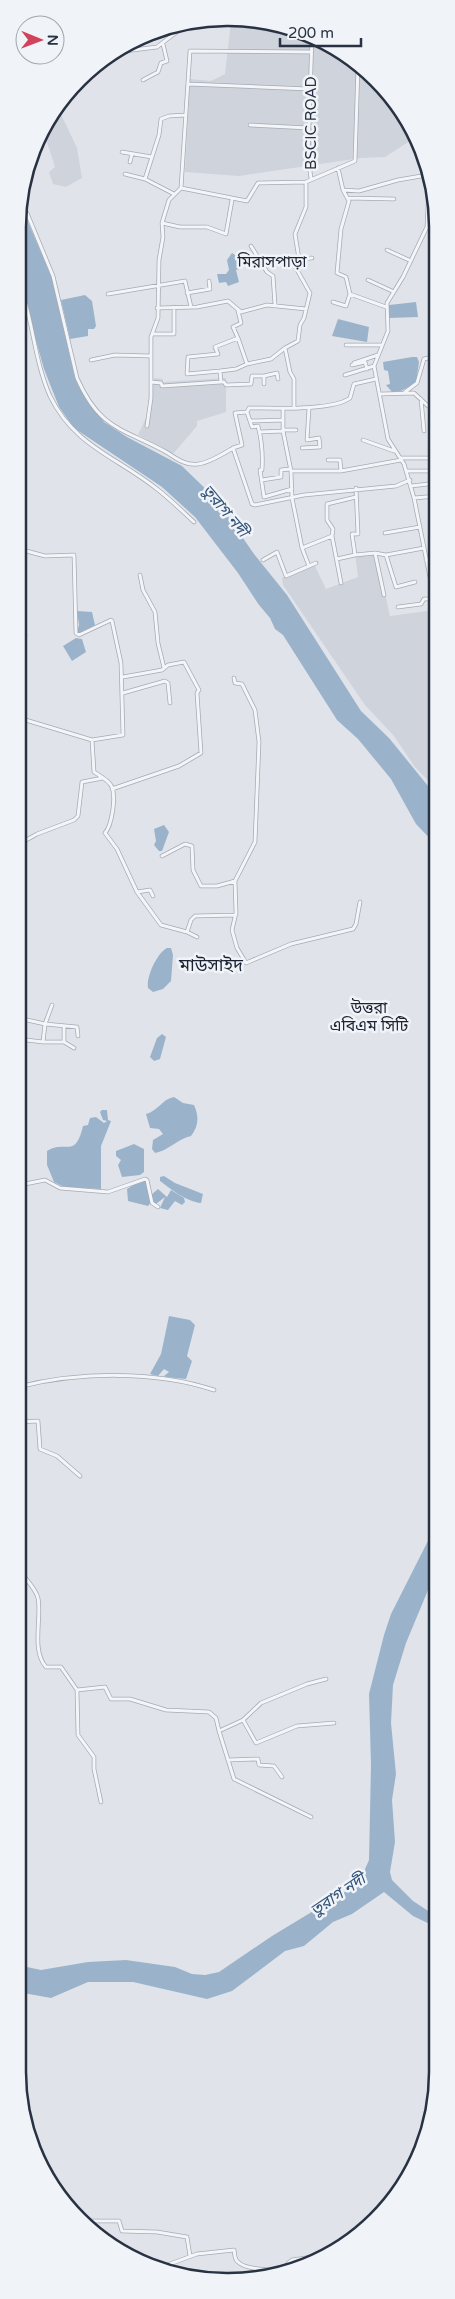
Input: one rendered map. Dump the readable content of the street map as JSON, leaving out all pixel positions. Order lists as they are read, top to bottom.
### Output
{
  "streets": {
    "street": ["BSCIC ROAD"]
  },
  "districts": ["মিরাসপাড়া", "মাউসাইদ", "উত্তরা এবিএম সিটি"],
  "water": ["তুরাগ নদী"],
  "scale_bar": "200 m",
  "north": "right"
}
